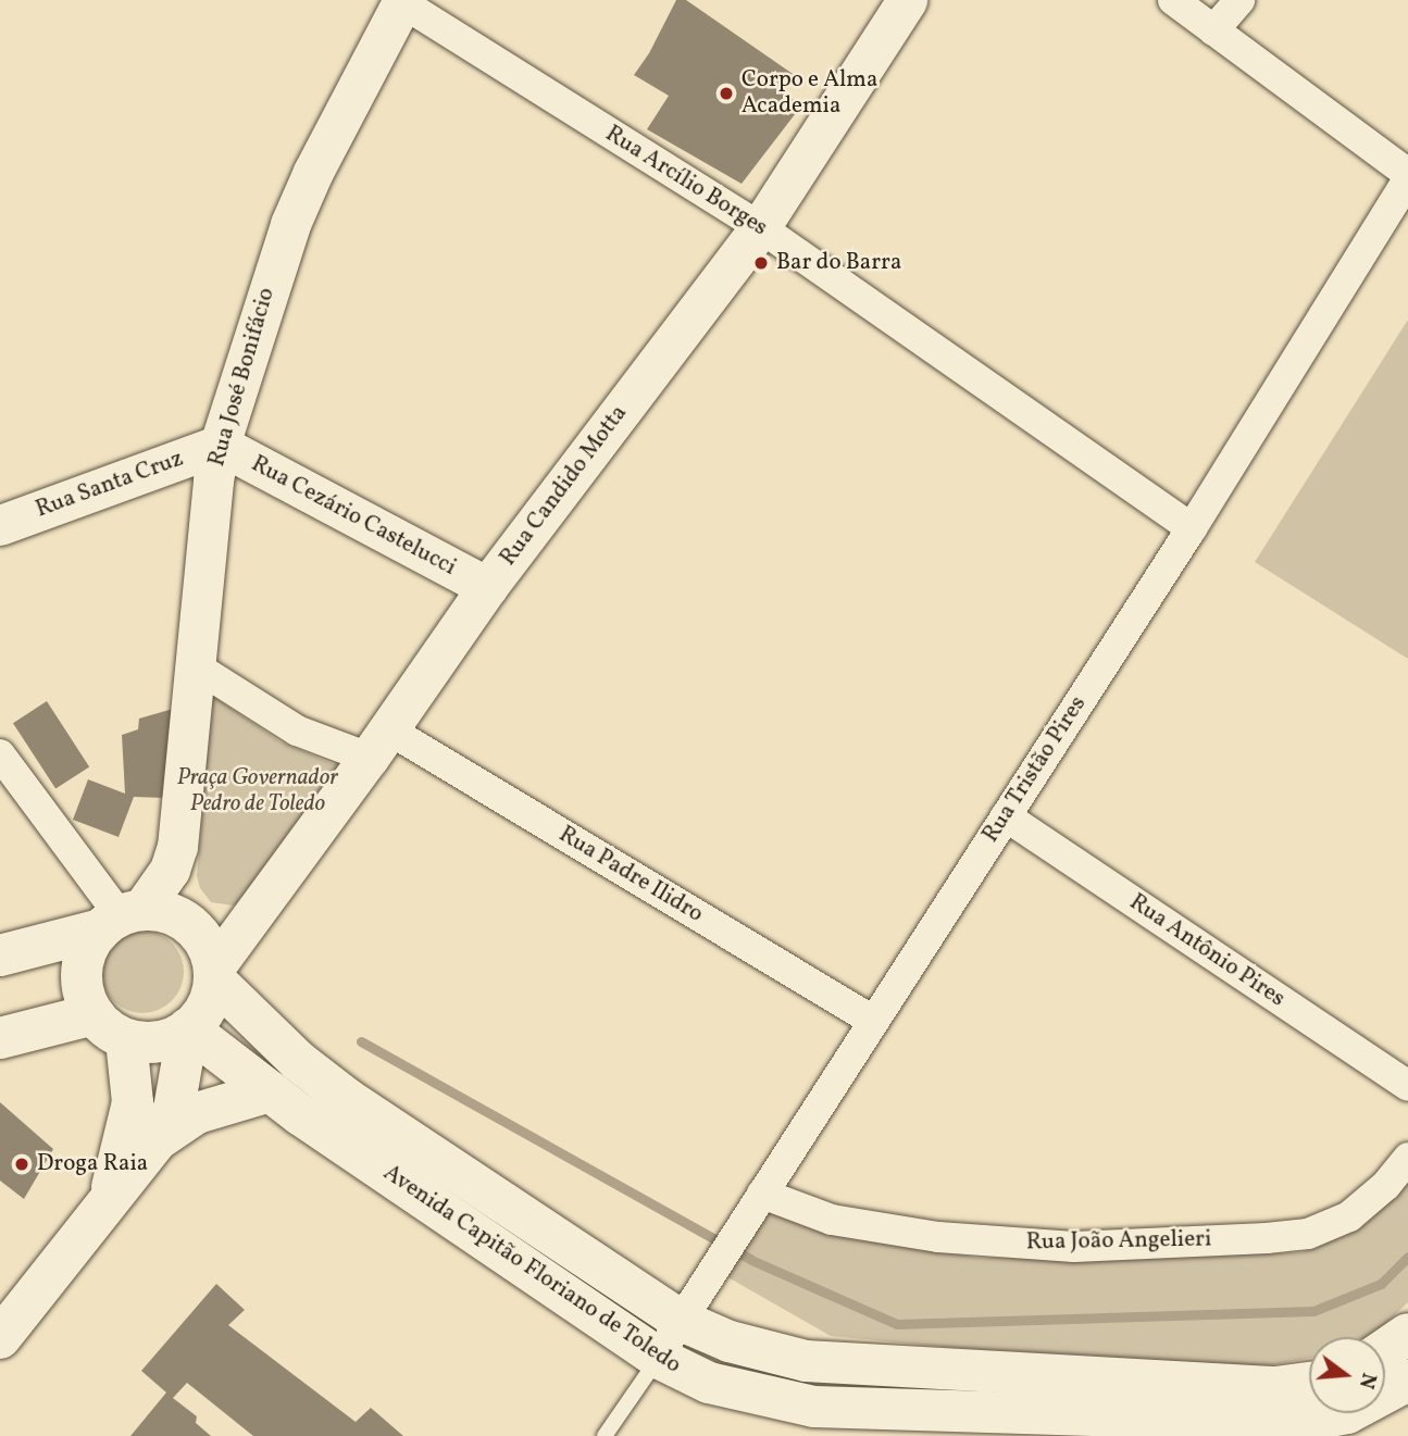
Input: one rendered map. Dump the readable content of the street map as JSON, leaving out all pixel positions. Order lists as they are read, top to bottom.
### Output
{
  "streets": {
    "main road": ["Avenida Capitão Floriano de Toledo"],
    "street": [
      "Rua Arcílio Borges",
      "Rua José Bonifácio",
      "Rua Santa Cruz",
      "Rua Candido Motta",
      "Rua Cezário Castelucci",
      "Rua Tristão Pires",
      "Rua Padre Ilidro",
      "Rua Antônio Pires",
      "Rua João Angelieri"
    ]
  },
  "crossings": [
    ["Rua Arcílio Borges", "Rua José Bonifácio"],
    ["Rua Arcílio Borges", "Rua Candido Motta"],
    ["Rua Arcílio Borges", "Rua Tristão Pires"],
    ["Rua José Bonifácio", "Rua Santa Cruz"],
    ["Rua José Bonifácio", "Rua Candido Motta"],
    ["Rua José Bonifácio", "Rua Cezário Castelucci"],
    ["Rua José Bonifácio", "Rua Padre Ilidro"],
    ["Rua José Bonifácio", "Avenida Capitão Floriano de Toledo"],
    ["Rua Santa Cruz", "Rua Cezário Castelucci"],
    ["Rua Candido Motta", "Rua Cezário Castelucci"],
    ["Rua Candido Motta", "Rua Padre Ilidro"],
    ["Rua Candido Motta", "Avenida Capitão Floriano de Toledo"],
    ["Rua Tristão Pires", "Rua Padre Ilidro"],
    ["Rua Tristão Pires", "Rua Antônio Pires"],
    ["Rua Tristão Pires", "Rua João Angelieri"],
    ["Rua Tristão Pires", "Avenida Capitão Floriano de Toledo"]
  ],
  "parks": ["Praça Governador Pedro de Toledo"],
  "places": ["Corpo e Alma Academia", "Bar do Barra", "Droga Raia"],
  "north": "right"
}
